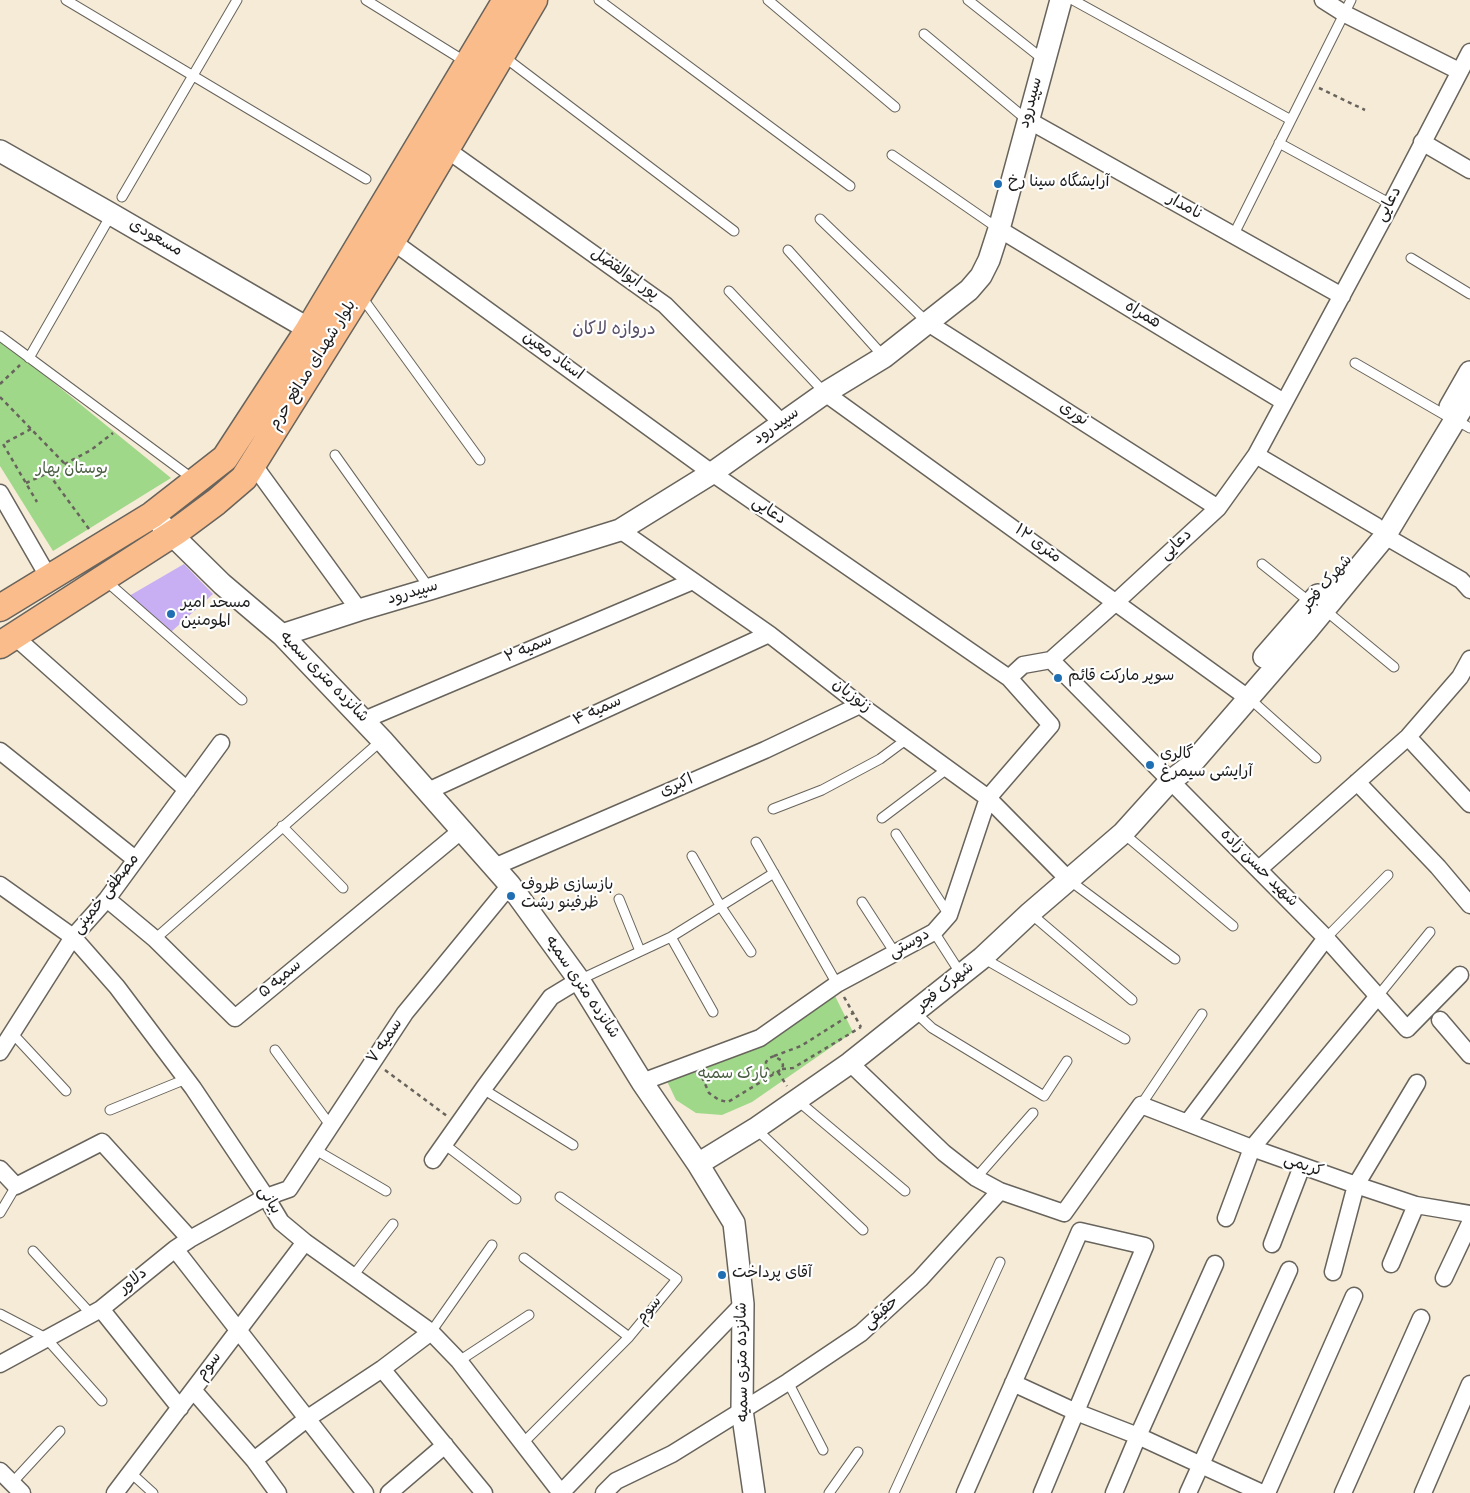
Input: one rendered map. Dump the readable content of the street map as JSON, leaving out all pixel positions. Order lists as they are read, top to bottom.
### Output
{
  "streets": {
    "main road": ["بلوار شهدای مدافع حرم"],
    "street": [
      "سپیدرود",
      "دعایی",
      "نامدار",
      "مسعودی",
      "پور ابوالفضل",
      "همراه",
      "استاد معین",
      "نوری",
      "۱۲ متری",
      "شهرک فجر",
      "سمیه ۲",
      "شانزده متری سمیه",
      "زنوزیان",
      "سمیه ۴",
      "اکبری",
      "شهید حسن زاده",
      "مصطفی خمینی",
      "دوستی",
      "سمیه ۵",
      "سمیه ۷",
      "کریمی",
      "بیانی",
      "دلاور",
      "سوم",
      "حقیقی"
    ]
  },
  "crossings": [
    ["سپیدرود", "دعایی"],
    ["سپیدرود", "نامدار"],
    ["سپیدرود", "پور ابوالفضل"],
    ["سپیدرود", "همراه"],
    ["سپیدرود", "استاد معین"],
    ["سپیدرود", "نوری"],
    ["سپیدرود", "۱۲ متری"],
    ["سپیدرود", "شانزده متری سمیه"],
    ["سپیدرود", "زنوزیان"],
    ["دعایی", "نامدار"],
    ["دعایی", "همراه"],
    ["دعایی", "استاد معین"],
    ["دعایی", "نوری"],
    ["دعایی", "۱۲ متری"],
    ["دعایی", "شهید حسن زاده"],
    ["دعایی", "دوستی"],
    ["مسعودی", "بلوار شهدای مدافع حرم"],
    ["پور ابوالفضل", "بلوار شهدای مدافع حرم"],
    ["استاد معین", "بلوار شهدای مدافع حرم"],
    ["بلوار شهدای مدافع حرم", "شانزده متری سمیه"],
    ["۱۲ متری", "شهرک فجر"],
    ["شهرک فجر", "شانزده متری سمیه"],
    ["شهرک فجر", "زنوزیان"],
    ["شهرک فجر", "شهید حسن زاده"],
    ["سمیه ۲", "شانزده متری سمیه"],
    ["سمیه ۲", "زنوزیان"],
    ["شانزده متری سمیه", "سمیه ۴"],
    ["شانزده متری سمیه", "اکبری"],
    ["شانزده متری سمیه", "دوستی"],
    ["شانزده متری سمیه", "سمیه ۵"],
    ["شانزده متری سمیه", "سمیه ۷"],
    ["شانزده متری سمیه", "حقیقی"],
    ["زنوزیان", "سمیه ۴"],
    ["زنوزیان", "اکبری"],
    ["زنوزیان", "دوستی"],
    ["مصطفی خمینی", "سمیه ۵"],
    ["مصطفی خمینی", "بیانی"],
    ["سمیه ۷", "بیانی"],
    ["سمیه ۷", "دلاور"],
    ["بیانی", "دلاور"],
    ["بیانی", "سوم"]
  ],
  "districts": ["دروازه لاکان"],
  "parks": ["بوستان بهار", "پارک سمیه"],
  "places": [
    "آرایشگاه سینا رخ",
    "مسحد امیر المومنین",
    "سوپر مارکت قائم",
    "گالری آرایشی سیمرغ",
    "بازسازی ظروف ظرفینو رشت",
    "آقای پرداخت"
  ]
}
